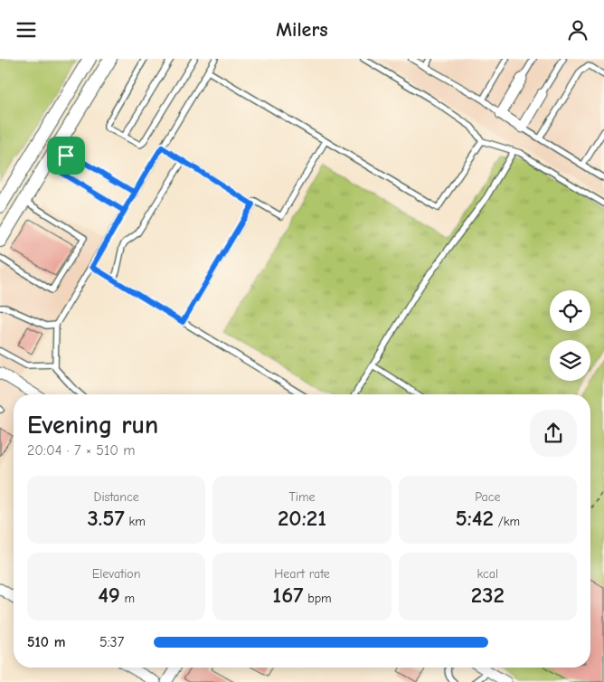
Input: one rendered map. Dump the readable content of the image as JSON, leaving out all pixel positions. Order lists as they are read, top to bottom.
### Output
{
  "page": {
    "header": "Milers",
    "heading": ["Evening run", "20:04 · 7 × 510 m"],
    "stats": [
      ["Distance", "3.57 km"],
      ["Time", "20:21"],
      ["Pace", "5:42 /km"],
      ["Elevation", "49 m"],
      ["Heart rate", "167 bpm"],
      ["kcal", "232"]
    ],
    "list": [
      {
        "name": "510 m",
        "note": "5:37"
      }
    ]
  }
}
